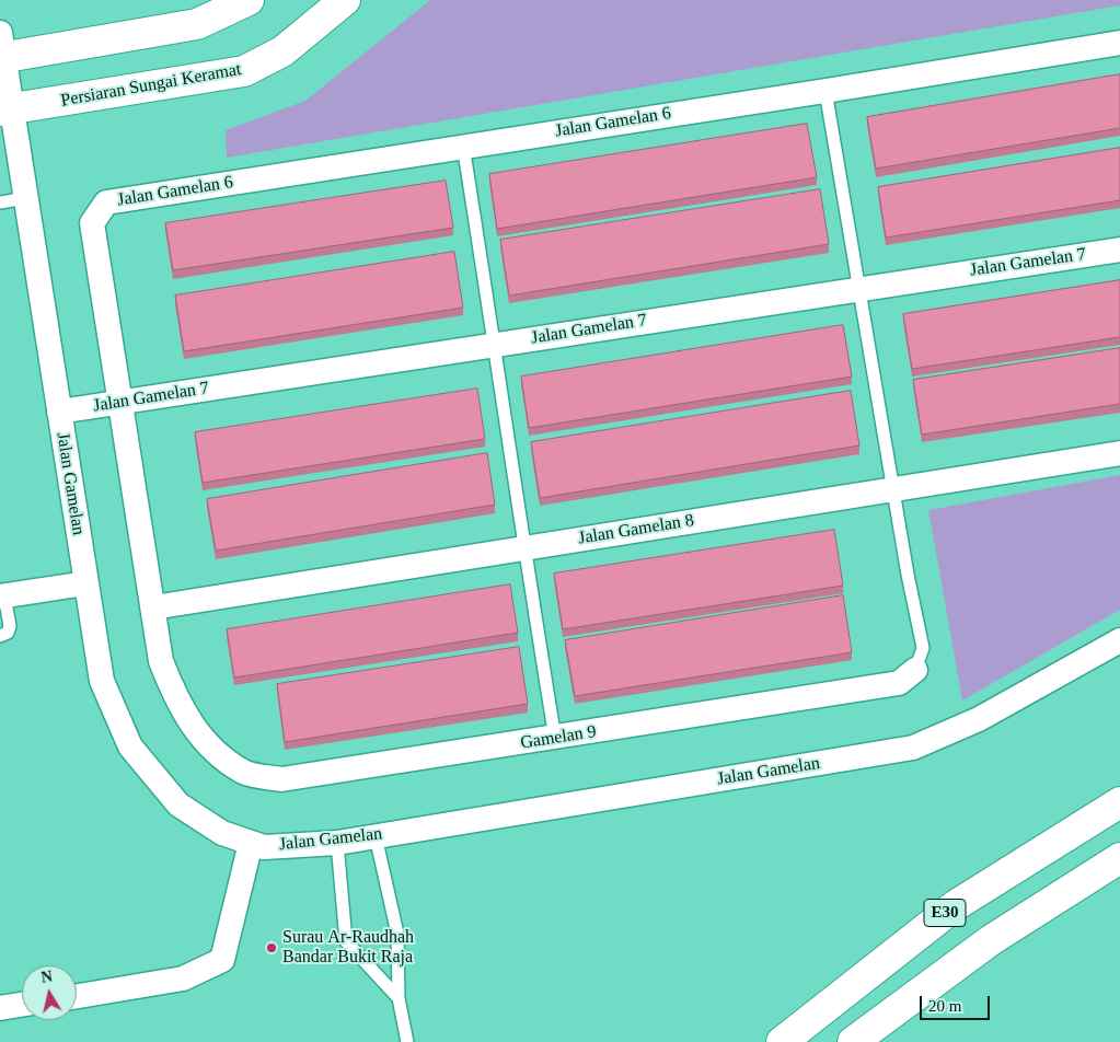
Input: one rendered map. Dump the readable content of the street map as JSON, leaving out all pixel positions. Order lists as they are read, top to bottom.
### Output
{
  "streets": {
    "main road": ["Persiaran Sungai Keramat", "E30"],
    "street": [
      "Jalan Gamelan 6",
      "Jalan Gamelan 7",
      "Jalan Gamelan",
      "Jalan Gamelan 8",
      "Gamelan 9"
    ]
  },
  "crossings": [
    ["Persiaran Sungai Keramat", "Jalan Gamelan"],
    ["Jalan Gamelan 6", "Gamelan 9"],
    ["Jalan Gamelan 7", "Jalan Gamelan"],
    ["Jalan Gamelan 7", "Gamelan 9"],
    ["Jalan Gamelan 8", "Gamelan 9"]
  ],
  "places": ["Surau Ar-Raudhah Bandar Bukit Raja"],
  "scale_bar": "20 m",
  "north": "top"
}
